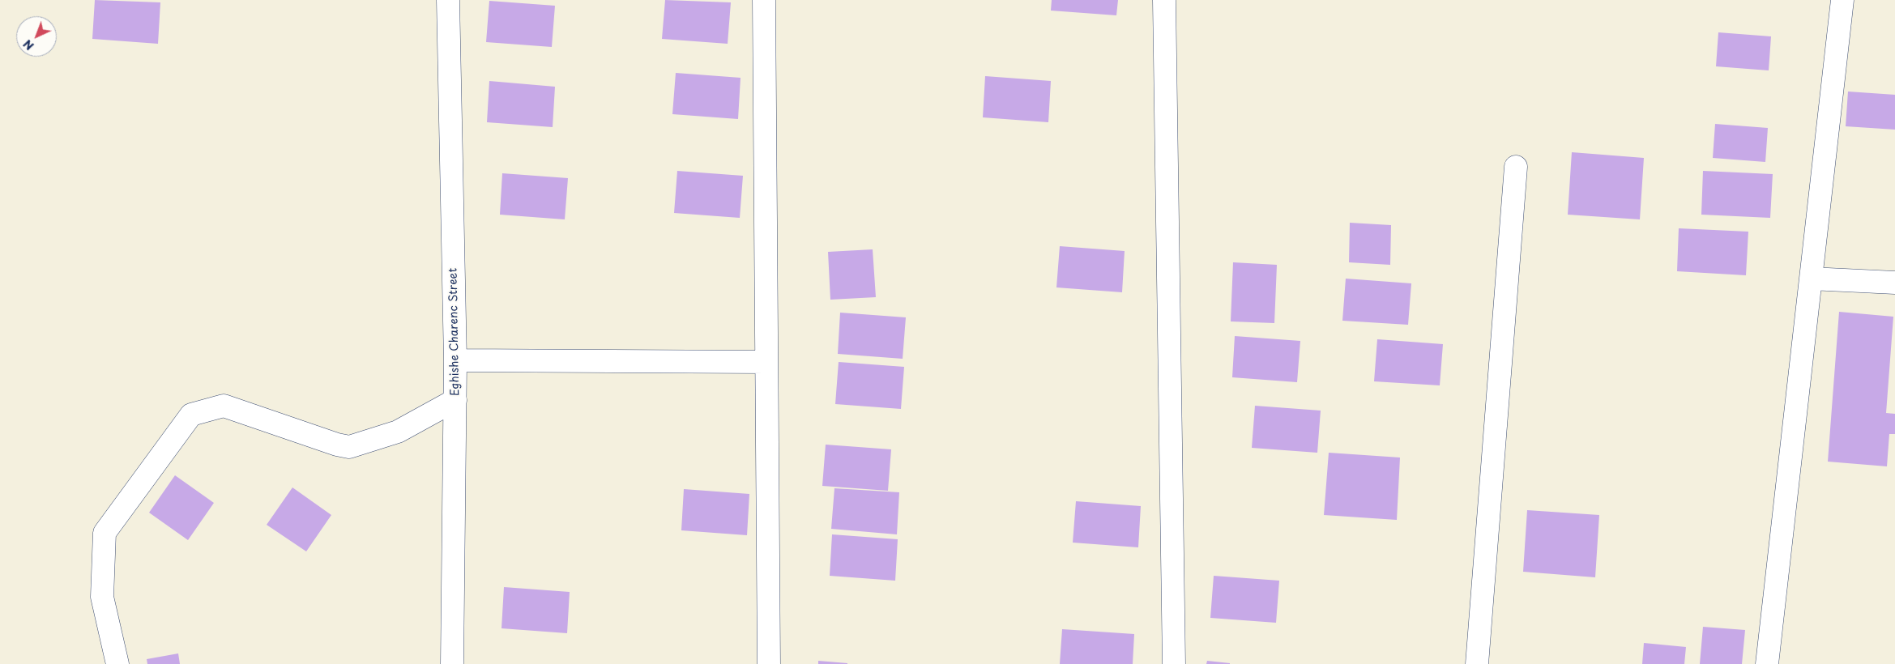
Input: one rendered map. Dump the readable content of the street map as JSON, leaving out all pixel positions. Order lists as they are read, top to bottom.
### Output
{
  "streets": {
    "street": ["Eghishe Charenc Street"]
  },
  "north": "bottom left"
}
